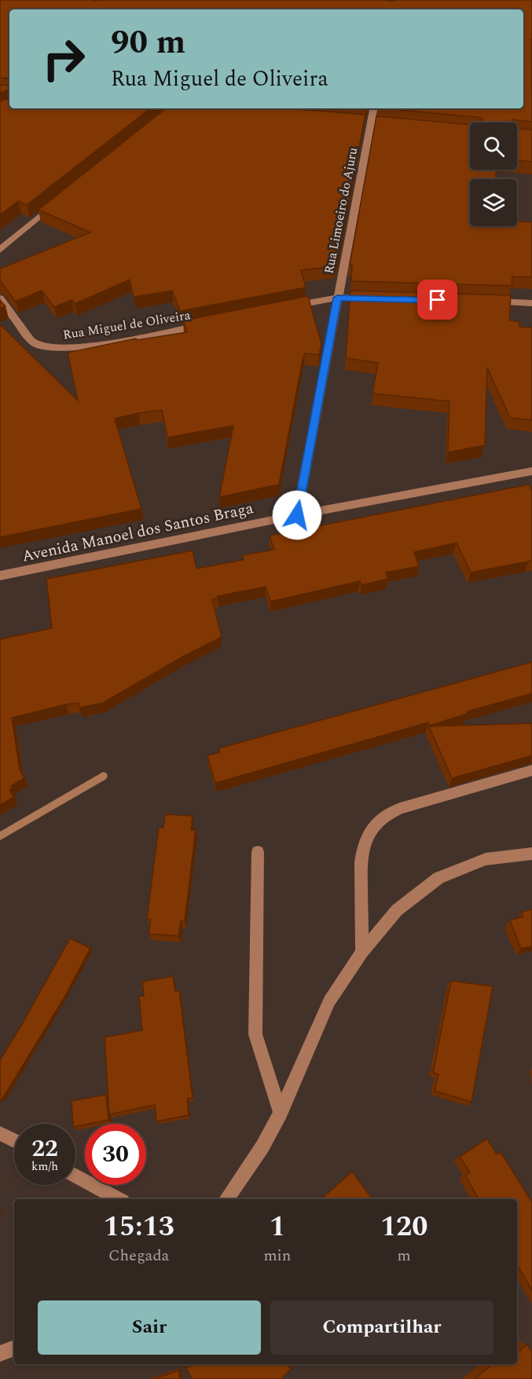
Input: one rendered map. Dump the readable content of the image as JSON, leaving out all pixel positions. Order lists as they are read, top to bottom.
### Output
{
  "streets": {
    "street": ["Rua Limoeiro do Ajuru", "Rua Miguel de Oliveira", "Avenida Manoel dos Santos Braga"]
  },
  "crossings": [
    ["Rua Limoeiro do Ajuru", "Avenida Manoel dos Santos Braga"]
  ],
  "page": {
    "turn": ["90 m", "Rua Miguel de Oliveira"],
    "speed": "22 km/h",
    "limit": "30",
    "eta": [
      "15:13",
      "Chegada",
      "1",
      "min",
      "120",
      "m"
    ],
    "buttons": ["Sair", "Compartilhar"]
  }
}
